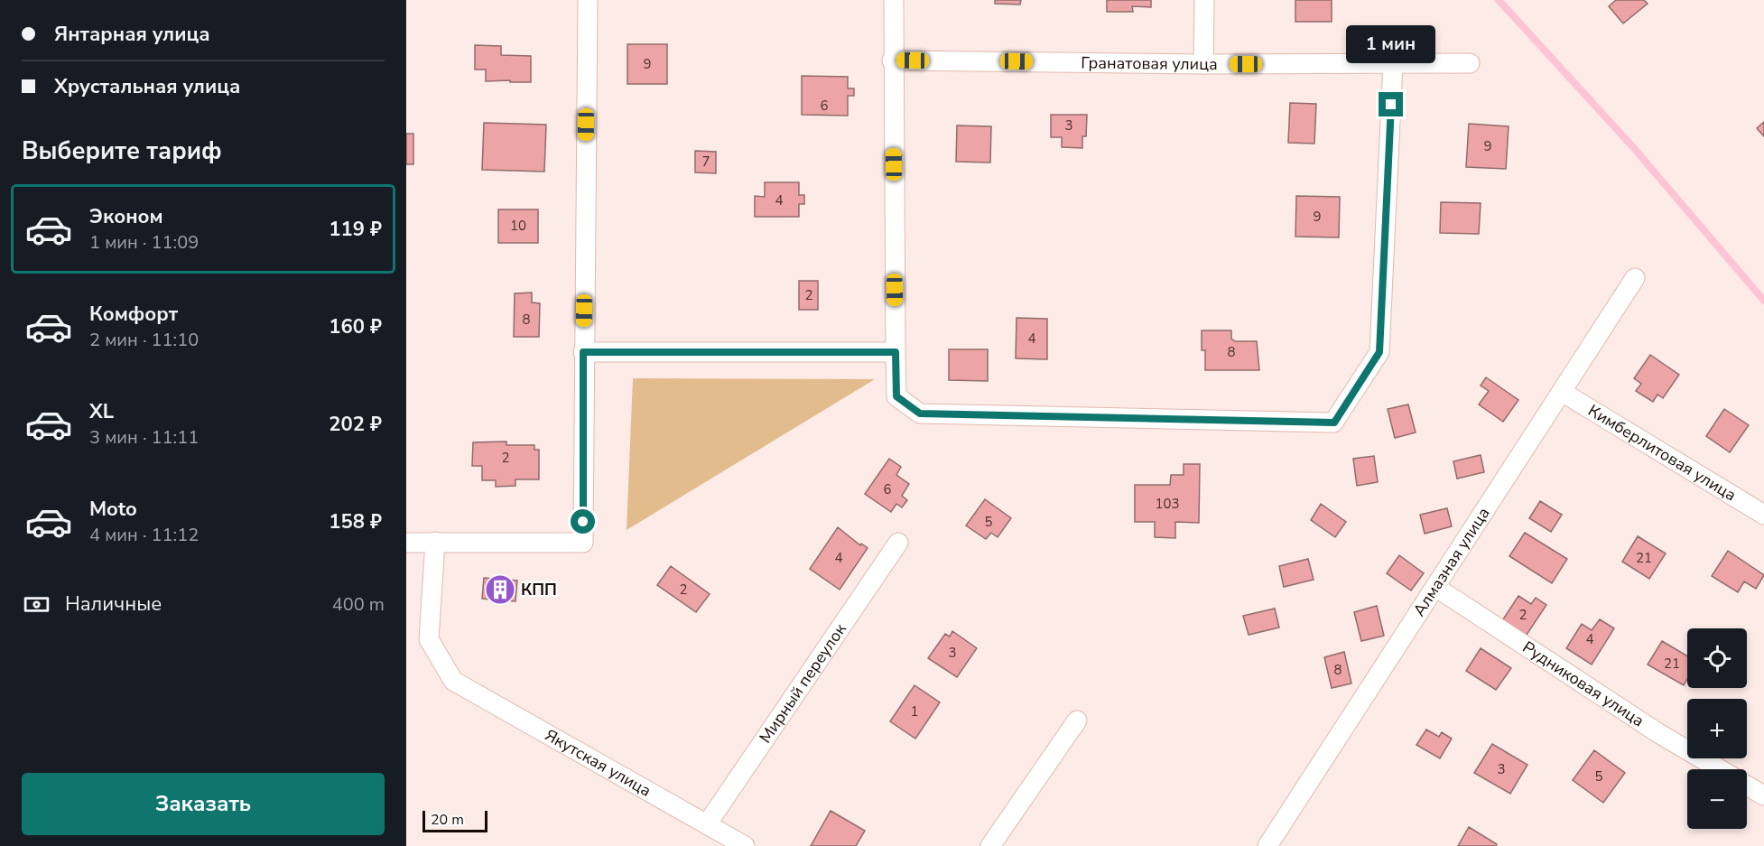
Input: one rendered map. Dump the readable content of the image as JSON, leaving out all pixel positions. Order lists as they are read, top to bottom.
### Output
{
  "streets": {
    "street": [
      "Гранатовая улица",
      "Кимберлитовая улица",
      "Алмазная улица",
      "Мирный переулок",
      "Рудниковая улица",
      "Якутская улица"
    ]
  },
  "crossings": [
    ["Кимберлитовая улица", "Алмазная улица"],
    ["Алмазная улица", "Рудниковая улица"],
    ["Мирный переулок", "Якутская улица"]
  ],
  "places": {
    "building": ["КПП"]
  },
  "house_numbers": [
    "9",
    "6",
    "3",
    "9",
    "7",
    "4",
    "9",
    "10",
    "2",
    "8",
    "4",
    "8",
    "2",
    "6",
    "103",
    "5",
    "4",
    "21",
    "2",
    "2",
    "4",
    "3",
    "21",
    "8",
    "1",
    "3",
    "5"
  ],
  "scale_bar": "20 m",
  "page": {
    "banner": ["Янтарная улица", "Хрустальная улица"],
    "bubble": "1 мин",
    "heading": "Выберите тариф",
    "list": [
      {
        "name": "Эконом",
        "note": "1 мин · 11:09",
        "value": "119 ₽"
      },
      {
        "name": "Комфорт",
        "note": "2 мин · 11:10",
        "value": "160 ₽"
      },
      {
        "name": "XL",
        "note": "3 мин · 11:11",
        "value": "202 ₽"
      },
      {
        "name": "Moto",
        "note": "4 мин · 11:12",
        "value": "158 ₽"
      }
    ],
    "pay": ["Наличные", "400 m"],
    "map_buttons": ["+", "−"],
    "buttons": "Заказать",
    "scale": "20 m"
  }
}
